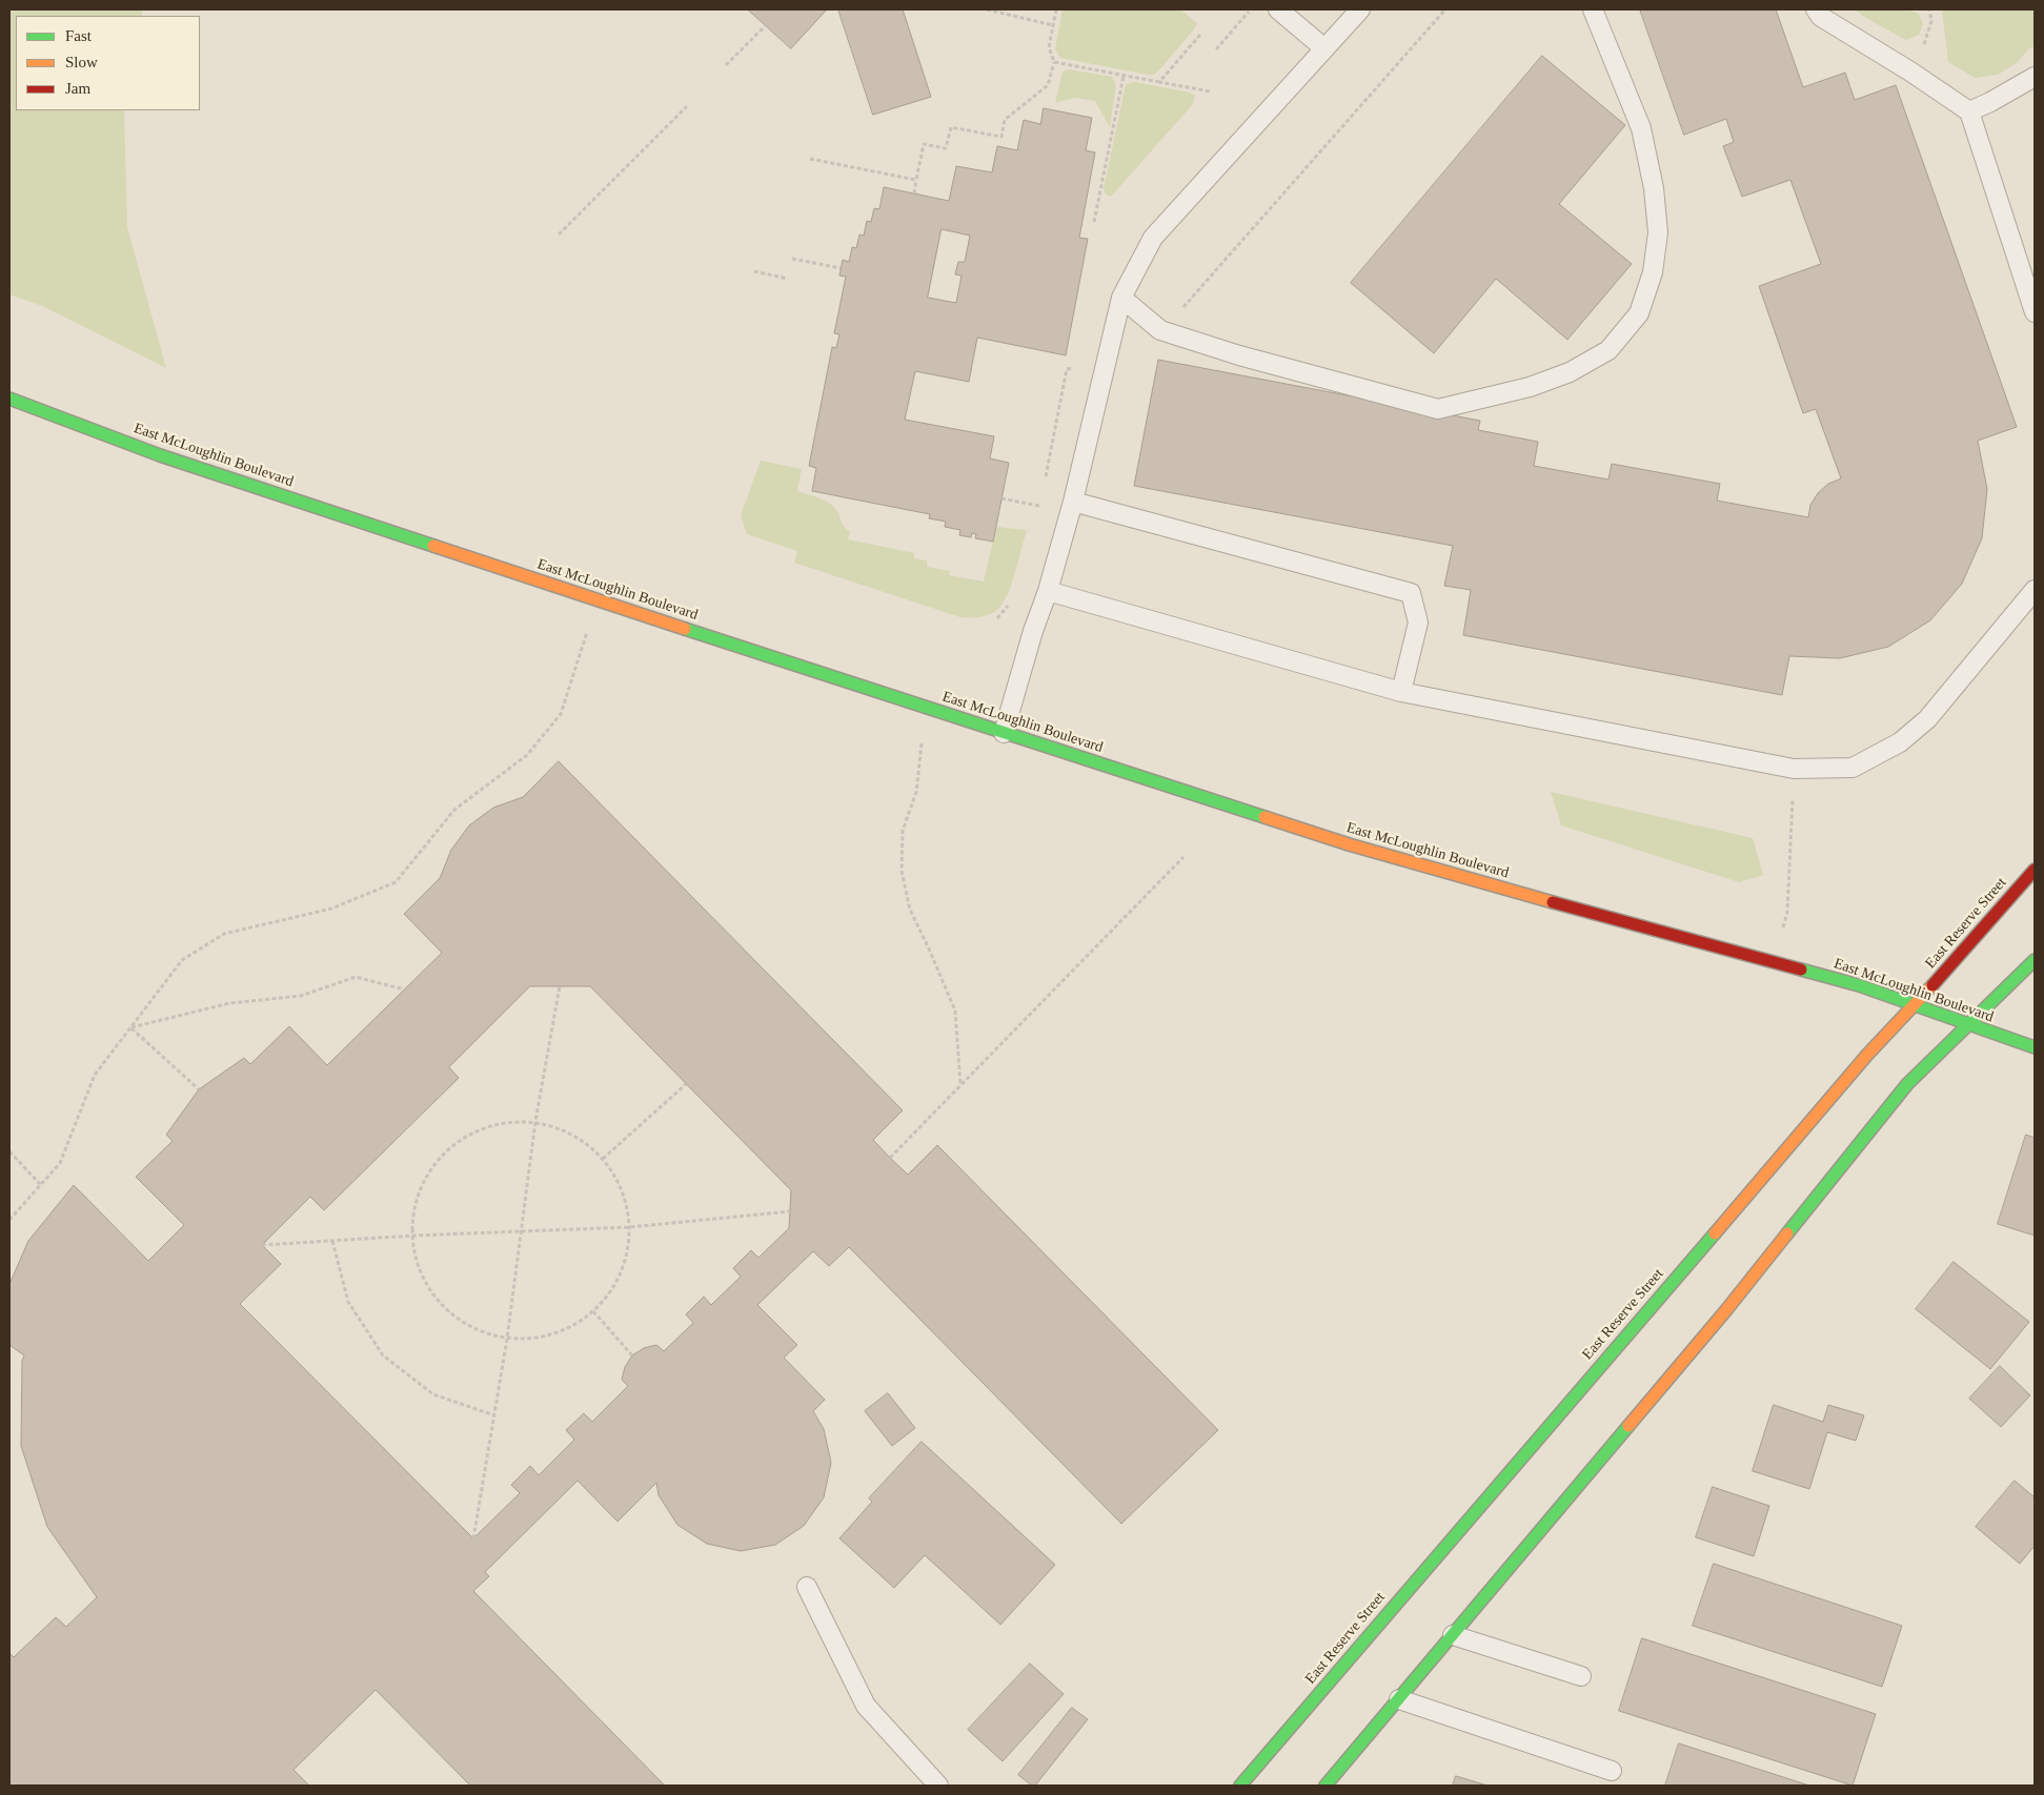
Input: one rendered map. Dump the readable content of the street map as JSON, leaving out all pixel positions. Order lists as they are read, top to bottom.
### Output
{
  "streets": {
    "street": ["East McLoughlin Boulevard", "East Reserve Street"]
  },
  "crossings": [
    ["East McLoughlin Boulevard", "East Reserve Street"]
  ],
  "legend": ["Fast", "Slow", "Jam"]
}
